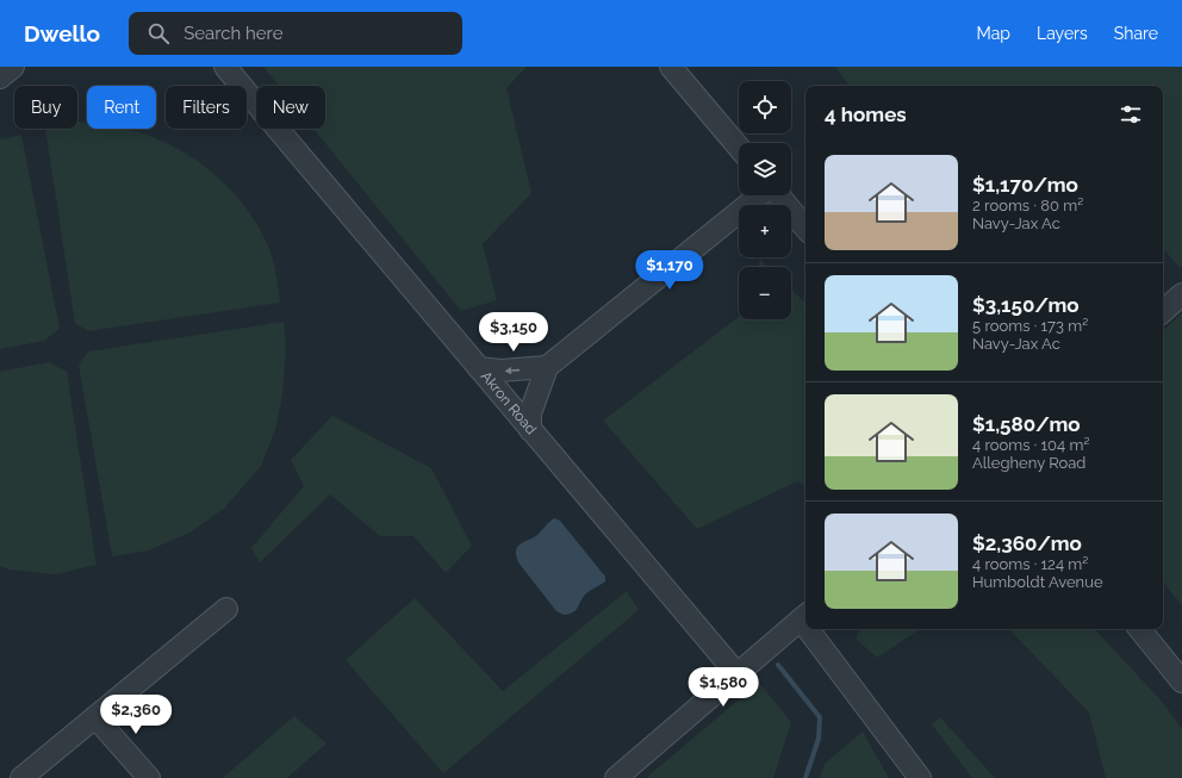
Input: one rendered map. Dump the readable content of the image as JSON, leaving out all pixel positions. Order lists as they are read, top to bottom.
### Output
{
  "streets": {
    "street": ["Akron Road"]
  },
  "page": {
    "header": "Dwello",
    "search": "Search here",
    "nav": ["Map", "Layers", "Share"],
    "map_buttons": ["+", "−"],
    "chip": [
      "Buy",
      "Rent",
      "Filters",
      "New"
    ],
    "heading": "4 homes",
    "list": [
      {
        "name": "$1,170/mo",
        "note": "2 rooms · 80 m² · Navy-Jax Ac"
      },
      {
        "name": "$3,150/mo",
        "note": "5 rooms · 173 m² · Navy-Jax Ac"
      },
      {
        "name": "$1,580/mo",
        "note": "4 rooms · 104 m² · Allegheny Road"
      },
      {
        "name": "$2,360/mo",
        "note": "4 rooms · 124 m² · Humboldt Avenue"
      }
    ],
    "price": [
      "$1,170",
      "$3,150",
      "$1,580",
      "$2,360"
    ]
  }
}
